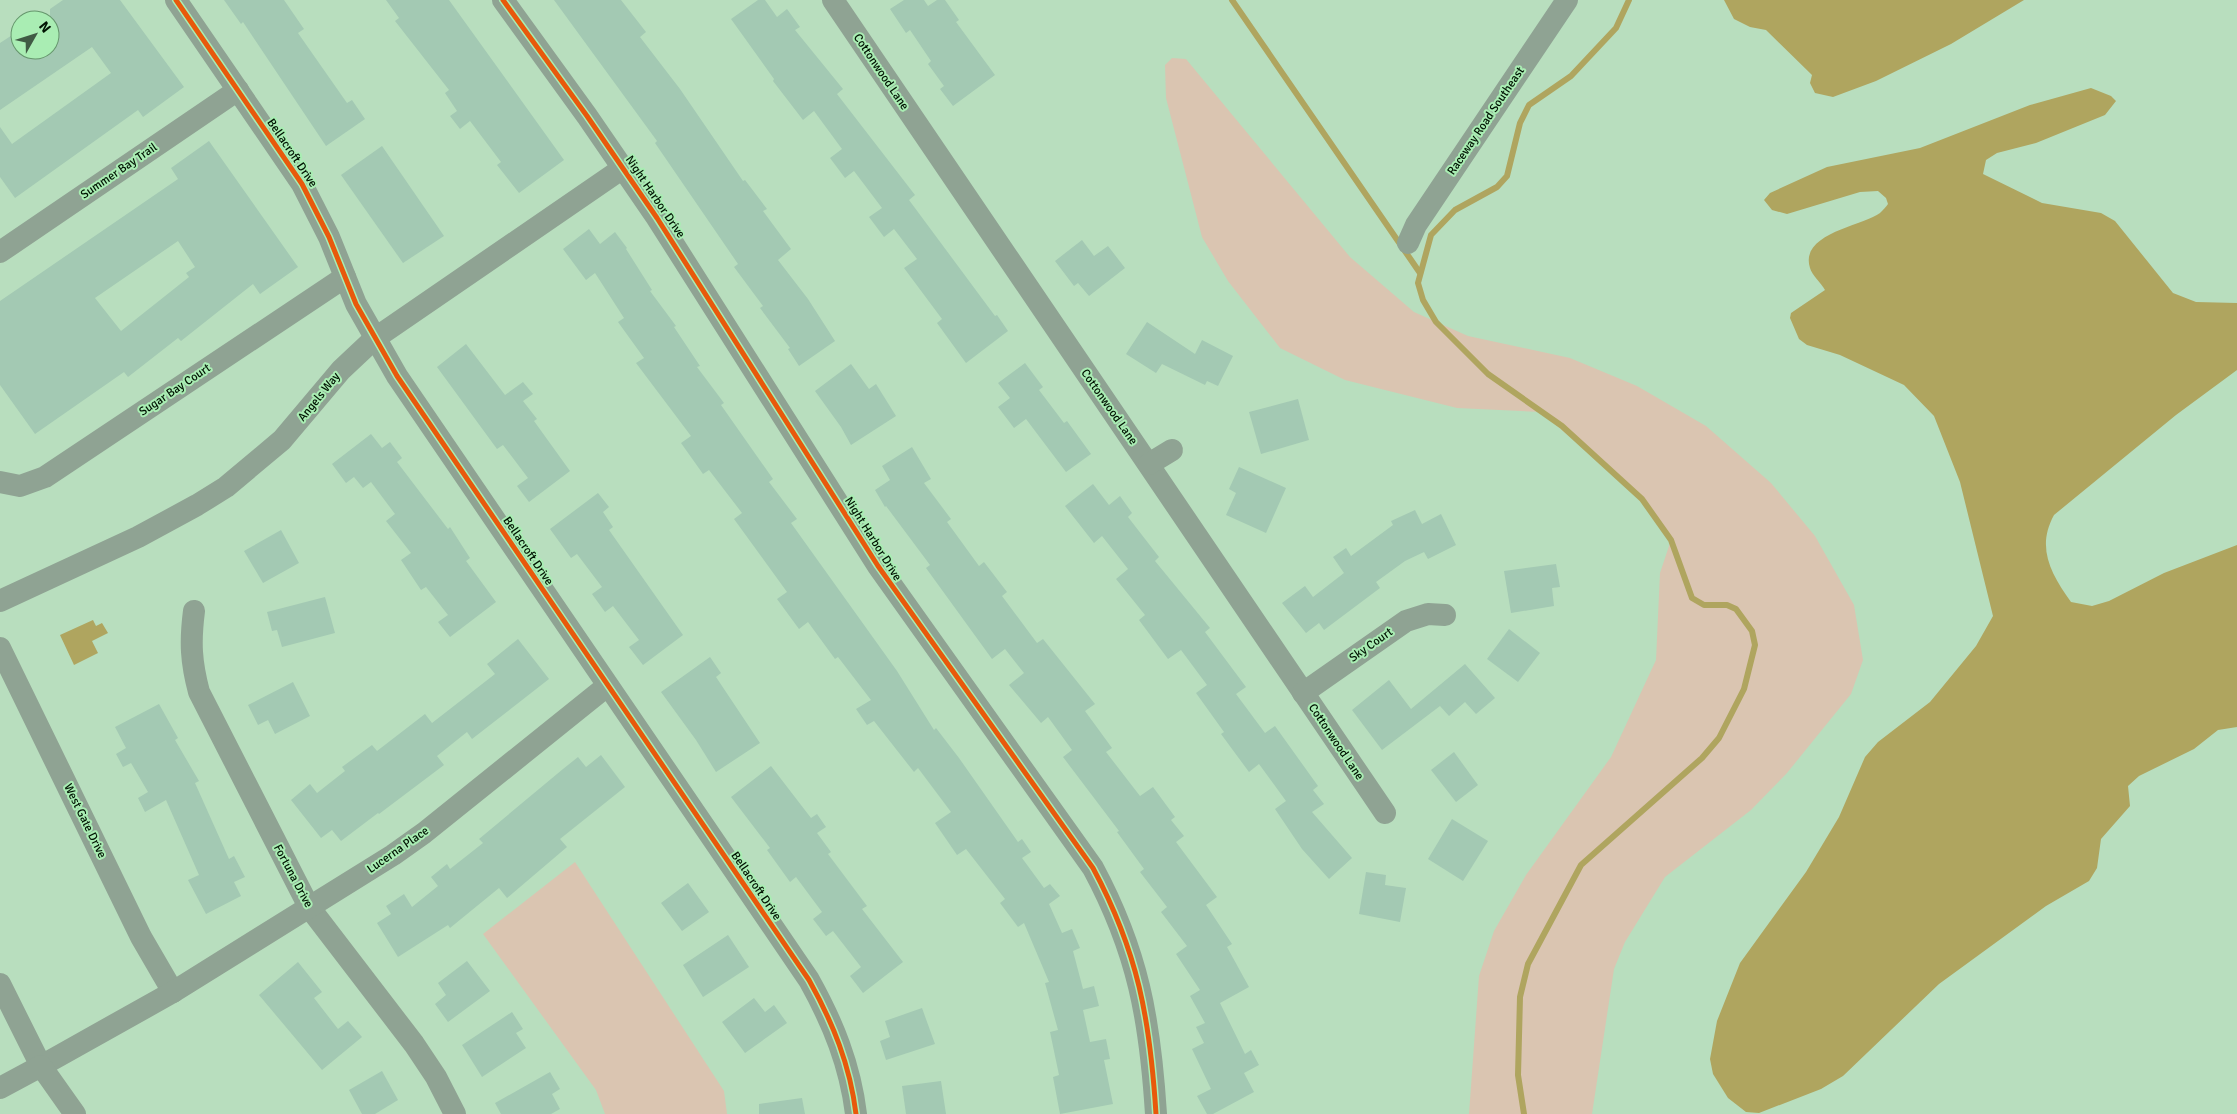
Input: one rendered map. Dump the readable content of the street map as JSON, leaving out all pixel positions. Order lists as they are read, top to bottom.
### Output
{
  "streets": {
    "street": [
      "Cottonwood Lane",
      "Raceway Road Southeast",
      "Bellacroft Drive",
      "Summer Bay Trail",
      "Night Harbor Drive",
      "Sugar Bay Court",
      "Angels Way",
      "Sky Court",
      "West Gate Drive",
      "Lucerna Place",
      "Fortuna Drive"
    ]
  },
  "crossings": [
    ["Cottonwood Lane", "Sky Court"],
    ["Bellacroft Drive", "Summer Bay Trail"],
    ["Bellacroft Drive", "Sugar Bay Court"],
    ["Bellacroft Drive", "Angels Way"],
    ["Bellacroft Drive", "Lucerna Place"],
    ["Night Harbor Drive", "Angels Way"],
    ["West Gate Drive", "Lucerna Place"],
    ["Lucerna Place", "Fortuna Drive"]
  ],
  "north": "top right"
}
